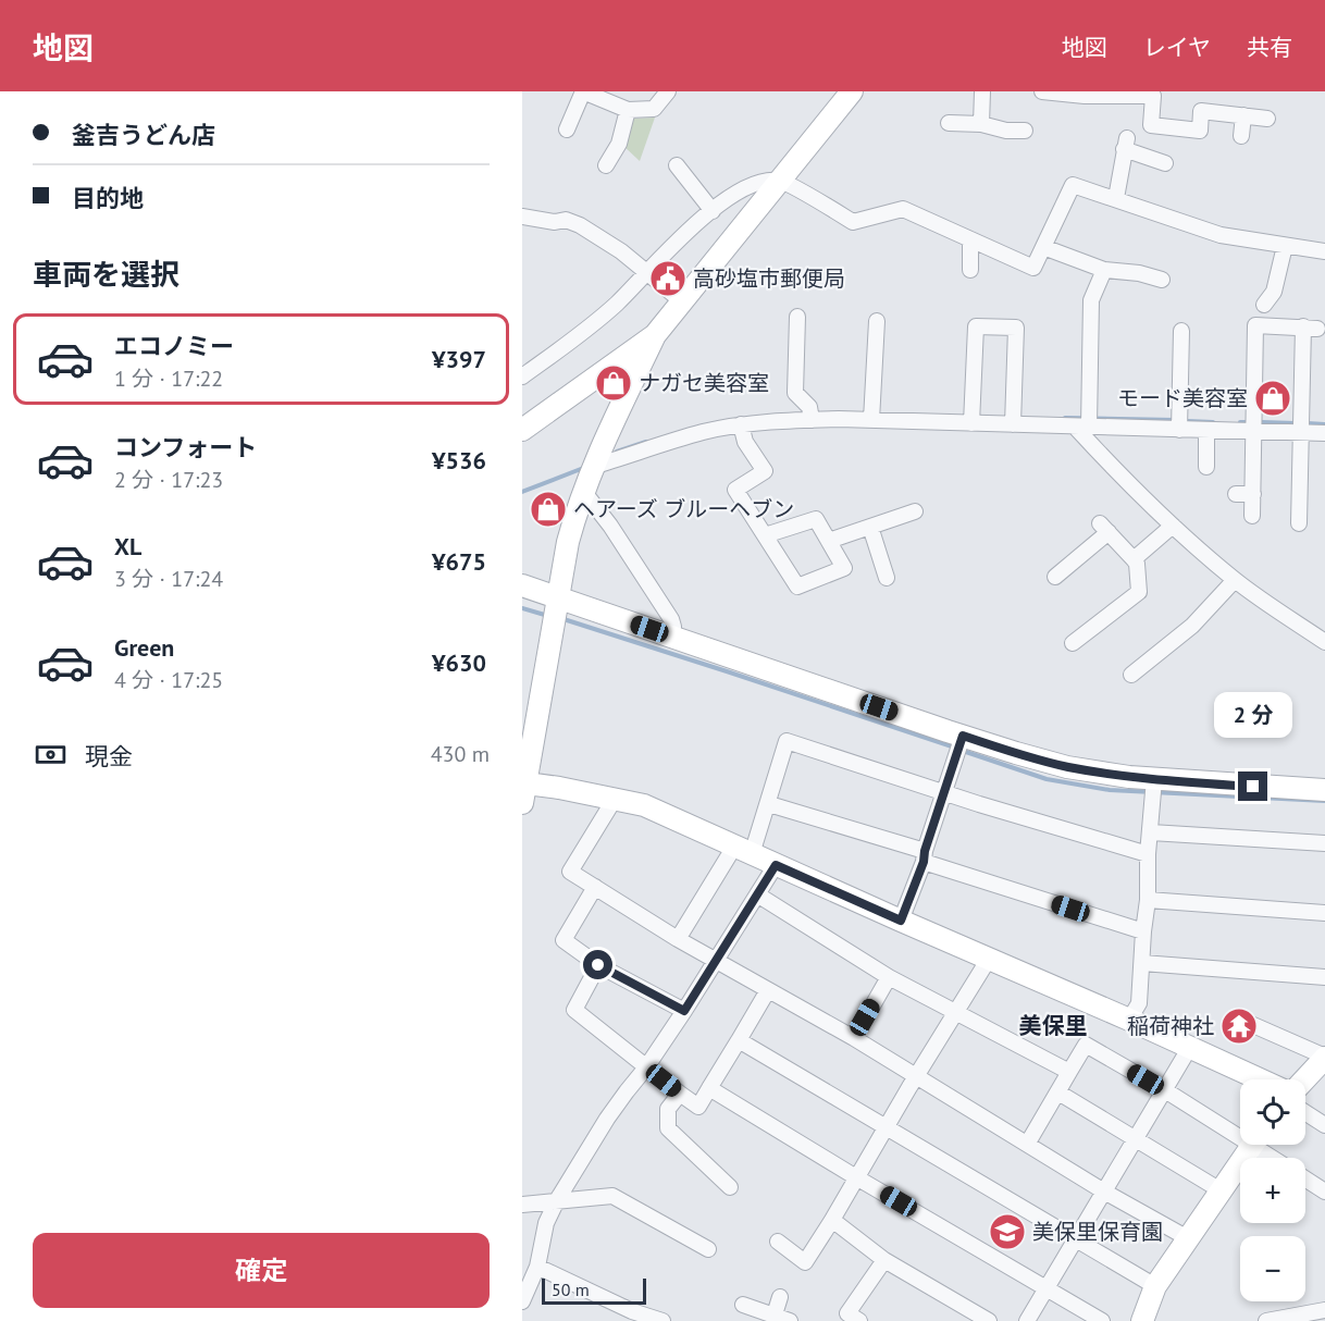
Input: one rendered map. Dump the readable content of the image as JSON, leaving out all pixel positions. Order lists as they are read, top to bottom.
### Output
{
  "districts": ["美保里"],
  "places": {
    "public building": ["高砂塩市郵便局"],
    "shop": ["ナガセ美容室", "モード美容室", "ヘアーズ ブルーヘブン"],
    "temple": ["稲荷神社"],
    "school or university": ["美保里保育園"]
  },
  "scale_bar": "50 m",
  "page": {
    "header": "地図",
    "nav": ["地図", "レイヤ", "共有"],
    "banner": ["釜吉うどん店", "目的地"],
    "heading": "車両を選択",
    "list": [
      {
        "name": "エコノミー",
        "note": "1 分 · 17:22",
        "value": "¥397"
      },
      {
        "name": "コンフォート",
        "note": "2 分 · 17:23",
        "value": "¥536"
      },
      {
        "name": "XL",
        "note": "3 分 · 17:24",
        "value": "¥675"
      },
      {
        "name": "Green",
        "note": "4 分 · 17:25",
        "value": "¥630"
      }
    ],
    "bubble": "2 分",
    "pay": ["現金", "430 m"],
    "map_buttons": ["+", "−"],
    "buttons": "確定",
    "scale": "50 m"
  }
}
